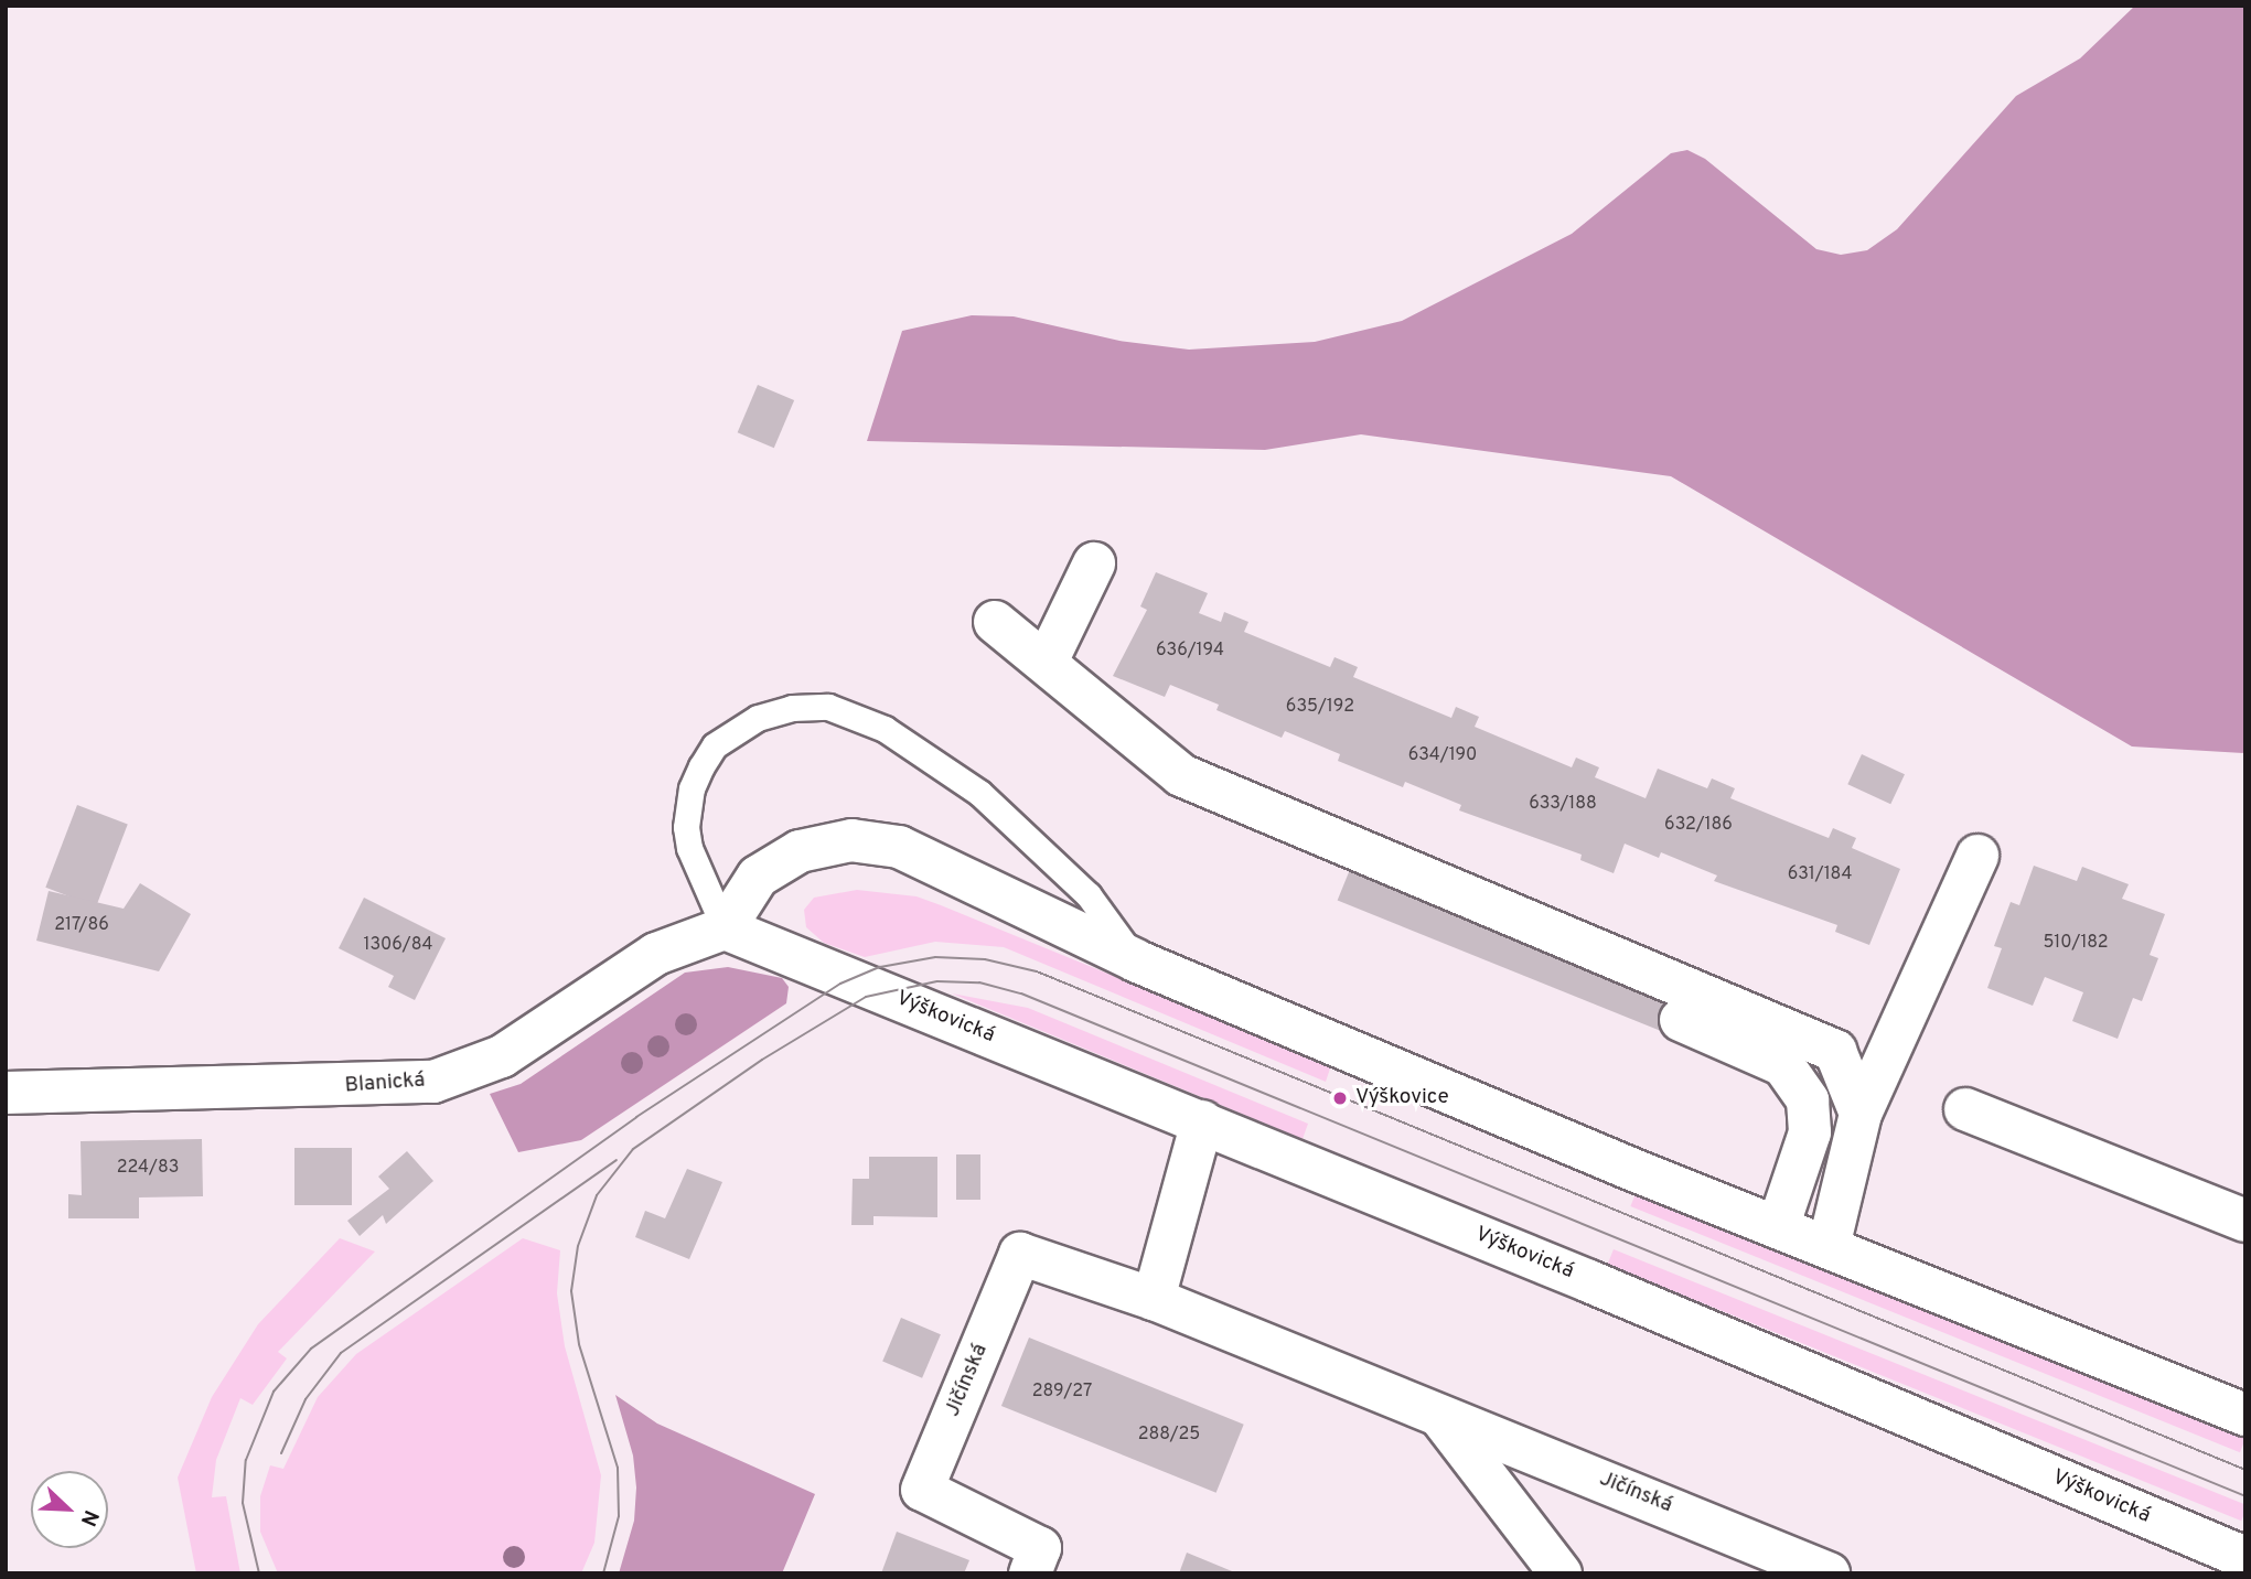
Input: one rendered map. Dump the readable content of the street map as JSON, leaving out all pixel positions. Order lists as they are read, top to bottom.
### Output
{
  "streets": {
    "street": ["Výškovická", "Blanická", "Jičínská"]
  },
  "crossings": [
    ["Výškovická", "Blanická"]
  ],
  "places": ["Výškovice"],
  "house_numbers": [
    "636/194",
    "635/192",
    "634/190",
    "633/188",
    "632/186",
    "631/184",
    "217/86",
    "510/182",
    "1306/84",
    "224/83",
    "289/27",
    "288/25"
  ],
  "north": "bottom right"
}
